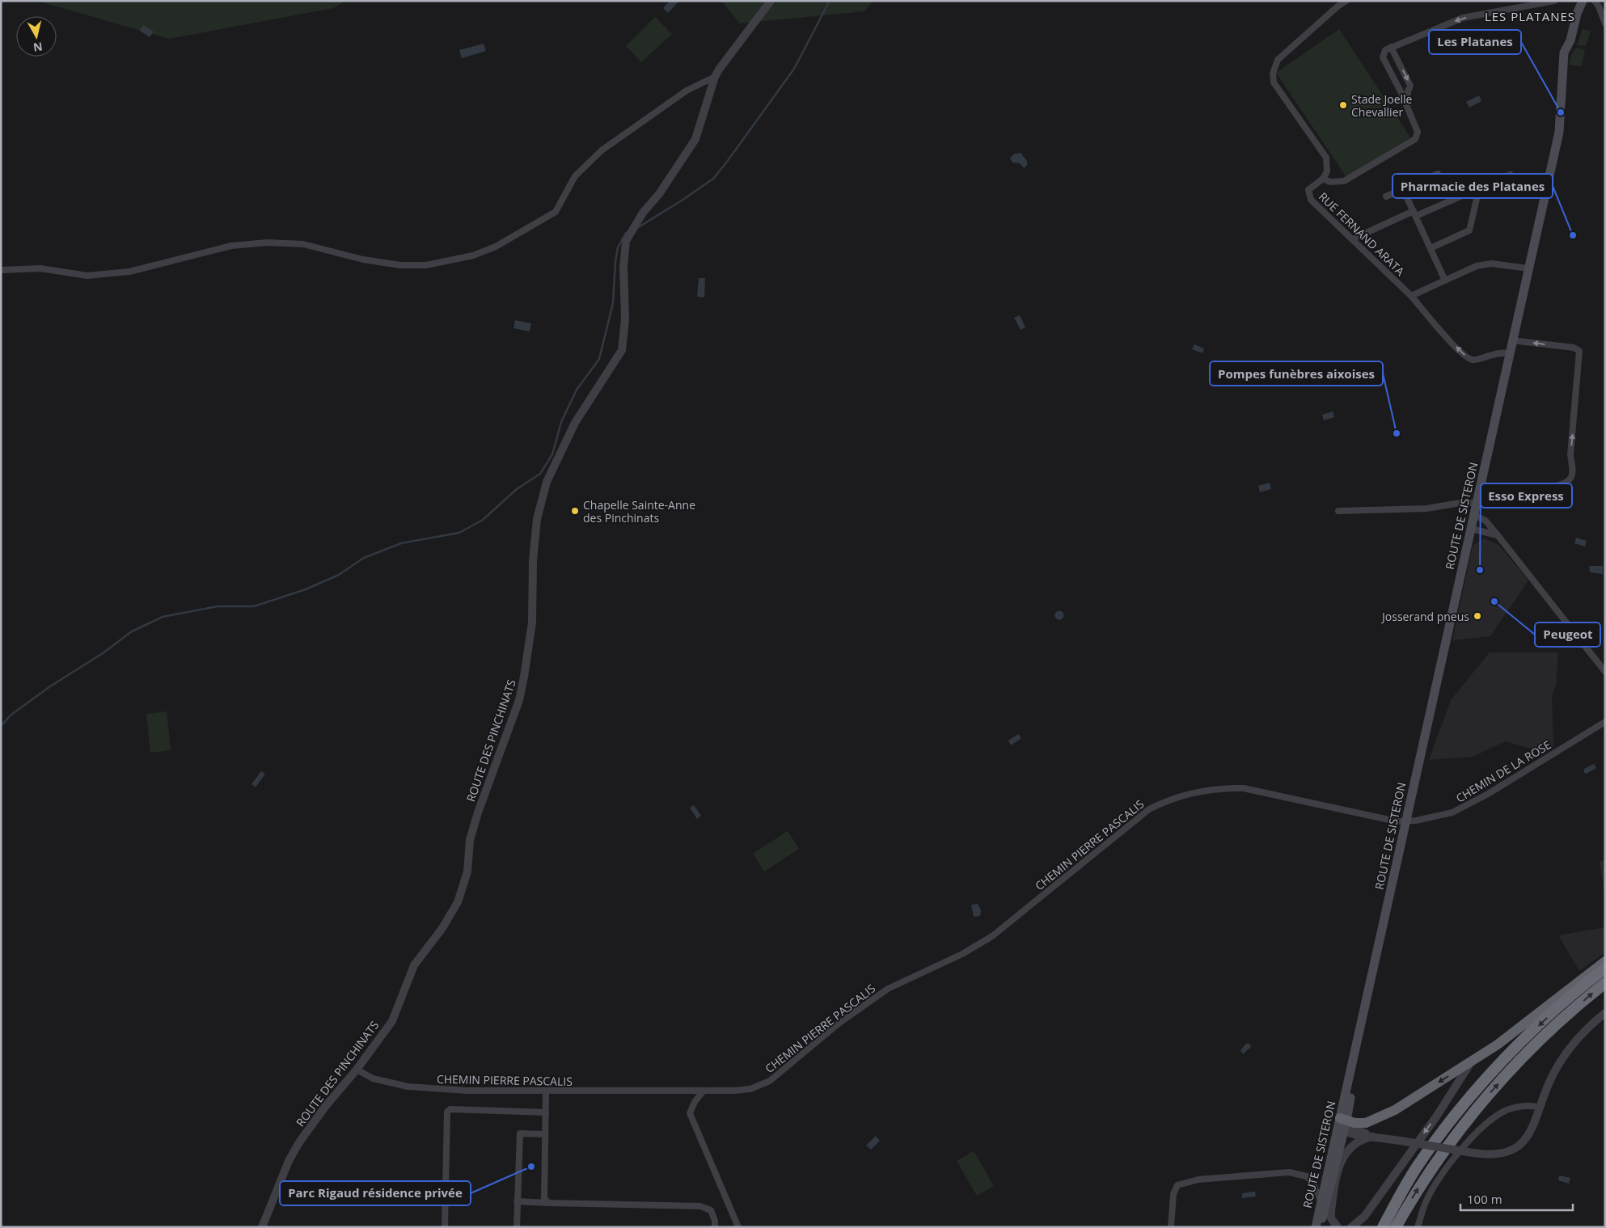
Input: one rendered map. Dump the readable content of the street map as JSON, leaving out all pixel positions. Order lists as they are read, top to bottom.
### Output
{
  "streets": {
    "main road": ["ROUTE DE SISTERON"],
    "street": [
      "RUE FERNAND ARATA",
      "ROUTE DES PINCHINATS",
      "CHEMIN DE LA ROSE",
      "CHEMIN PIERRE PASCALIS"
    ]
  },
  "crossings": [
    ["RUE FERNAND ARATA", "ROUTE DE SISTERON"],
    ["ROUTE DE SISTERON", "CHEMIN DE LA ROSE"],
    ["ROUTE DE SISTERON", "CHEMIN PIERRE PASCALIS"],
    ["ROUTE DES PINCHINATS", "CHEMIN PIERRE PASCALIS"],
    ["CHEMIN DE LA ROSE", "CHEMIN PIERRE PASCALIS"]
  ],
  "districts": ["LES PLATANES"],
  "places": [
    "Stade Joelle Chevallier",
    "Les Platanes",
    "Pharmacie des Platanes",
    "Pompes funèbres aixoises",
    "Chapelle Sainte-Anne des Pinchinats",
    "Esso Express",
    "Peugeot",
    "Josserand pneus",
    "Parc Rigaud résidence privée"
  ],
  "scale_bar": "100 m",
  "north": "bottom"
}
